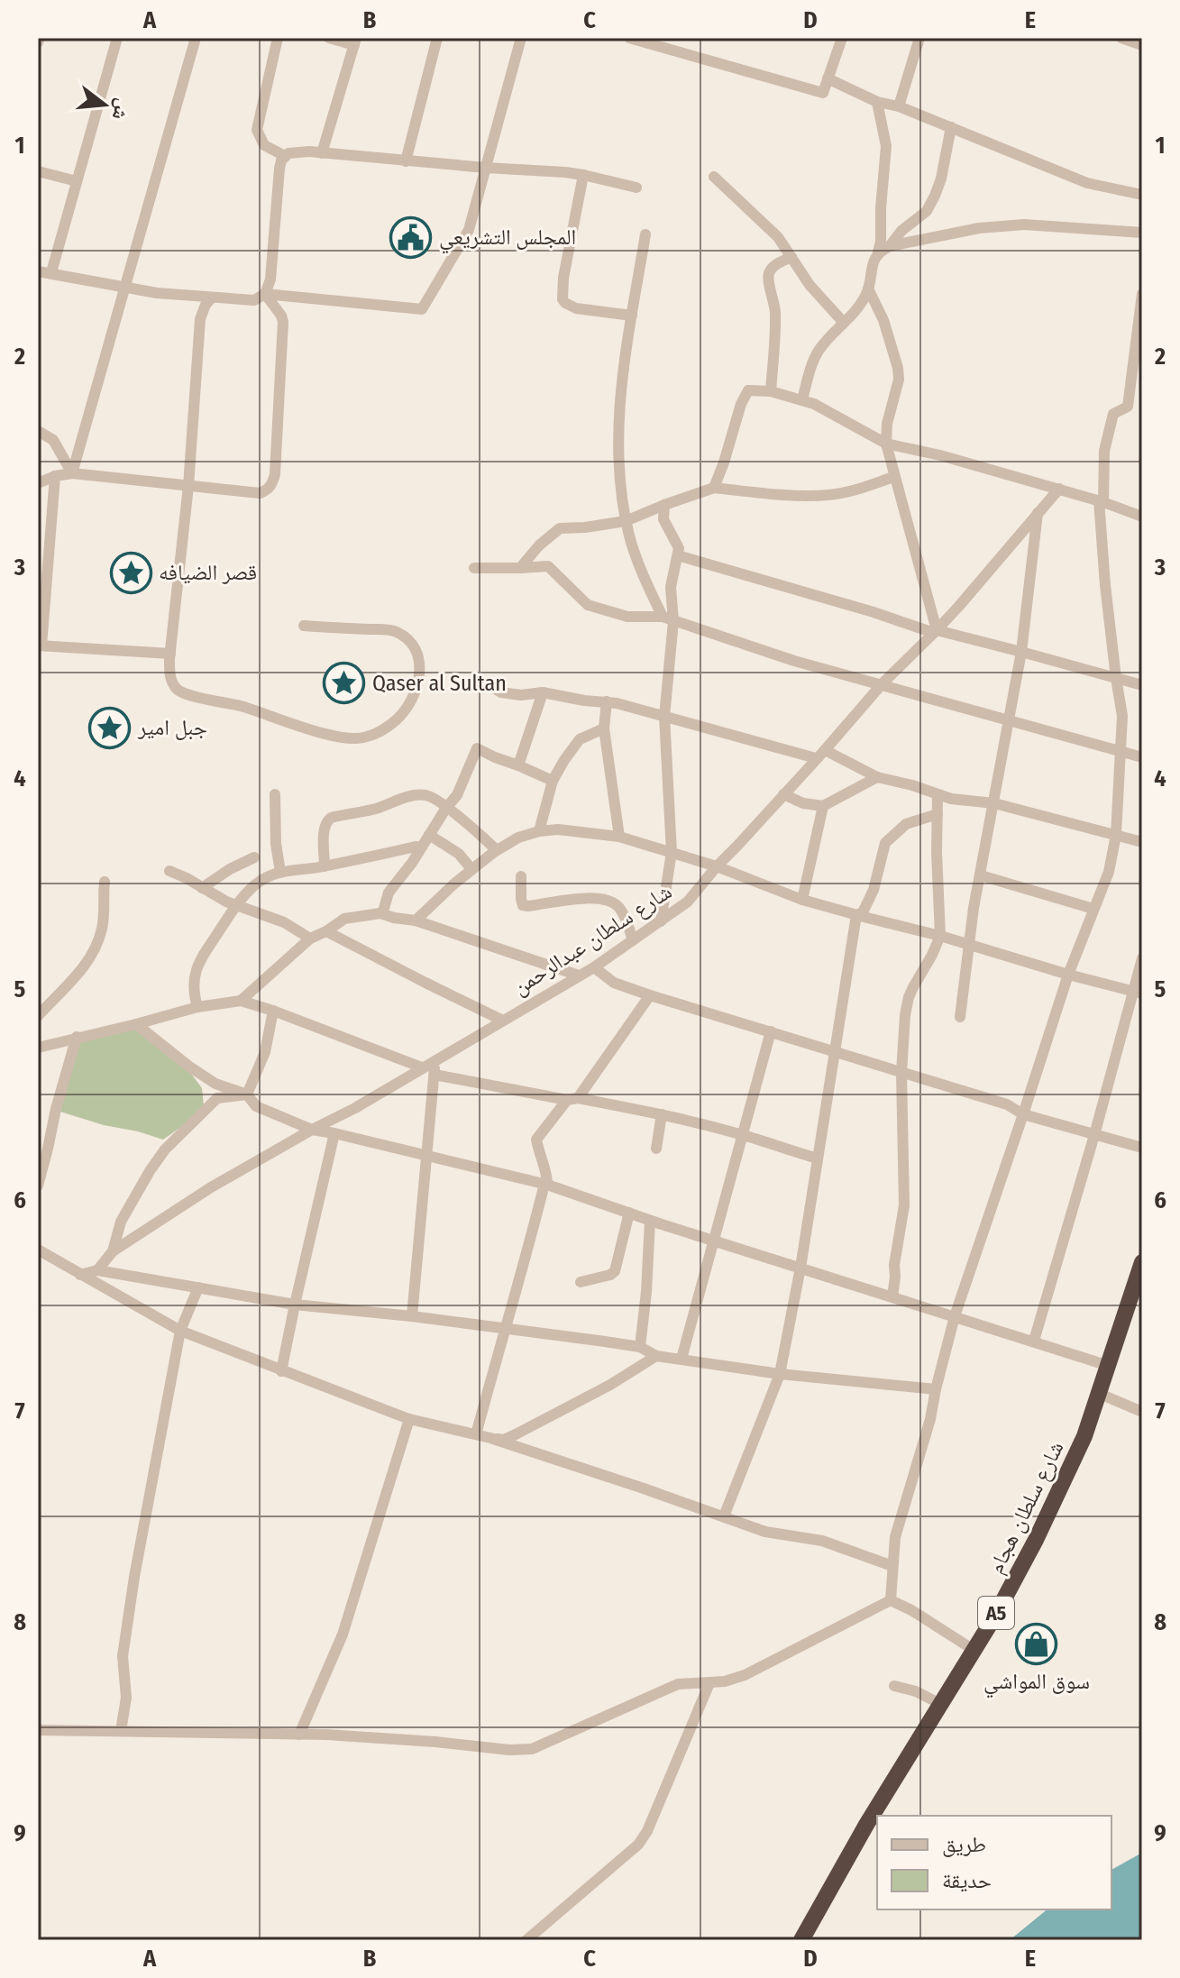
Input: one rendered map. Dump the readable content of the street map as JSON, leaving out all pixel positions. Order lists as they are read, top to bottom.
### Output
{
  "streets": {
    "highway": ["شارع سلطان هجام", "A5"],
    "street": ["شارع سلطان عبدالرحمن"]
  },
  "places": {
    "public building": ["المجلس التشريعي"],
    "place": ["قصر الضيافه", "Qaser al Sultan", "جبل امير"],
    "shop": ["سوق المواشي"]
  },
  "legend": ["طريق", "حديقة"],
  "north": "right",
  "grid": {
    "columns": [
      "A",
      "B",
      "C",
      "D",
      "E"
    ],
    "rows": [
      "1",
      "2",
      "3",
      "4",
      "5",
      "6",
      "7",
      "8",
      "9"
    ]
  }
}
